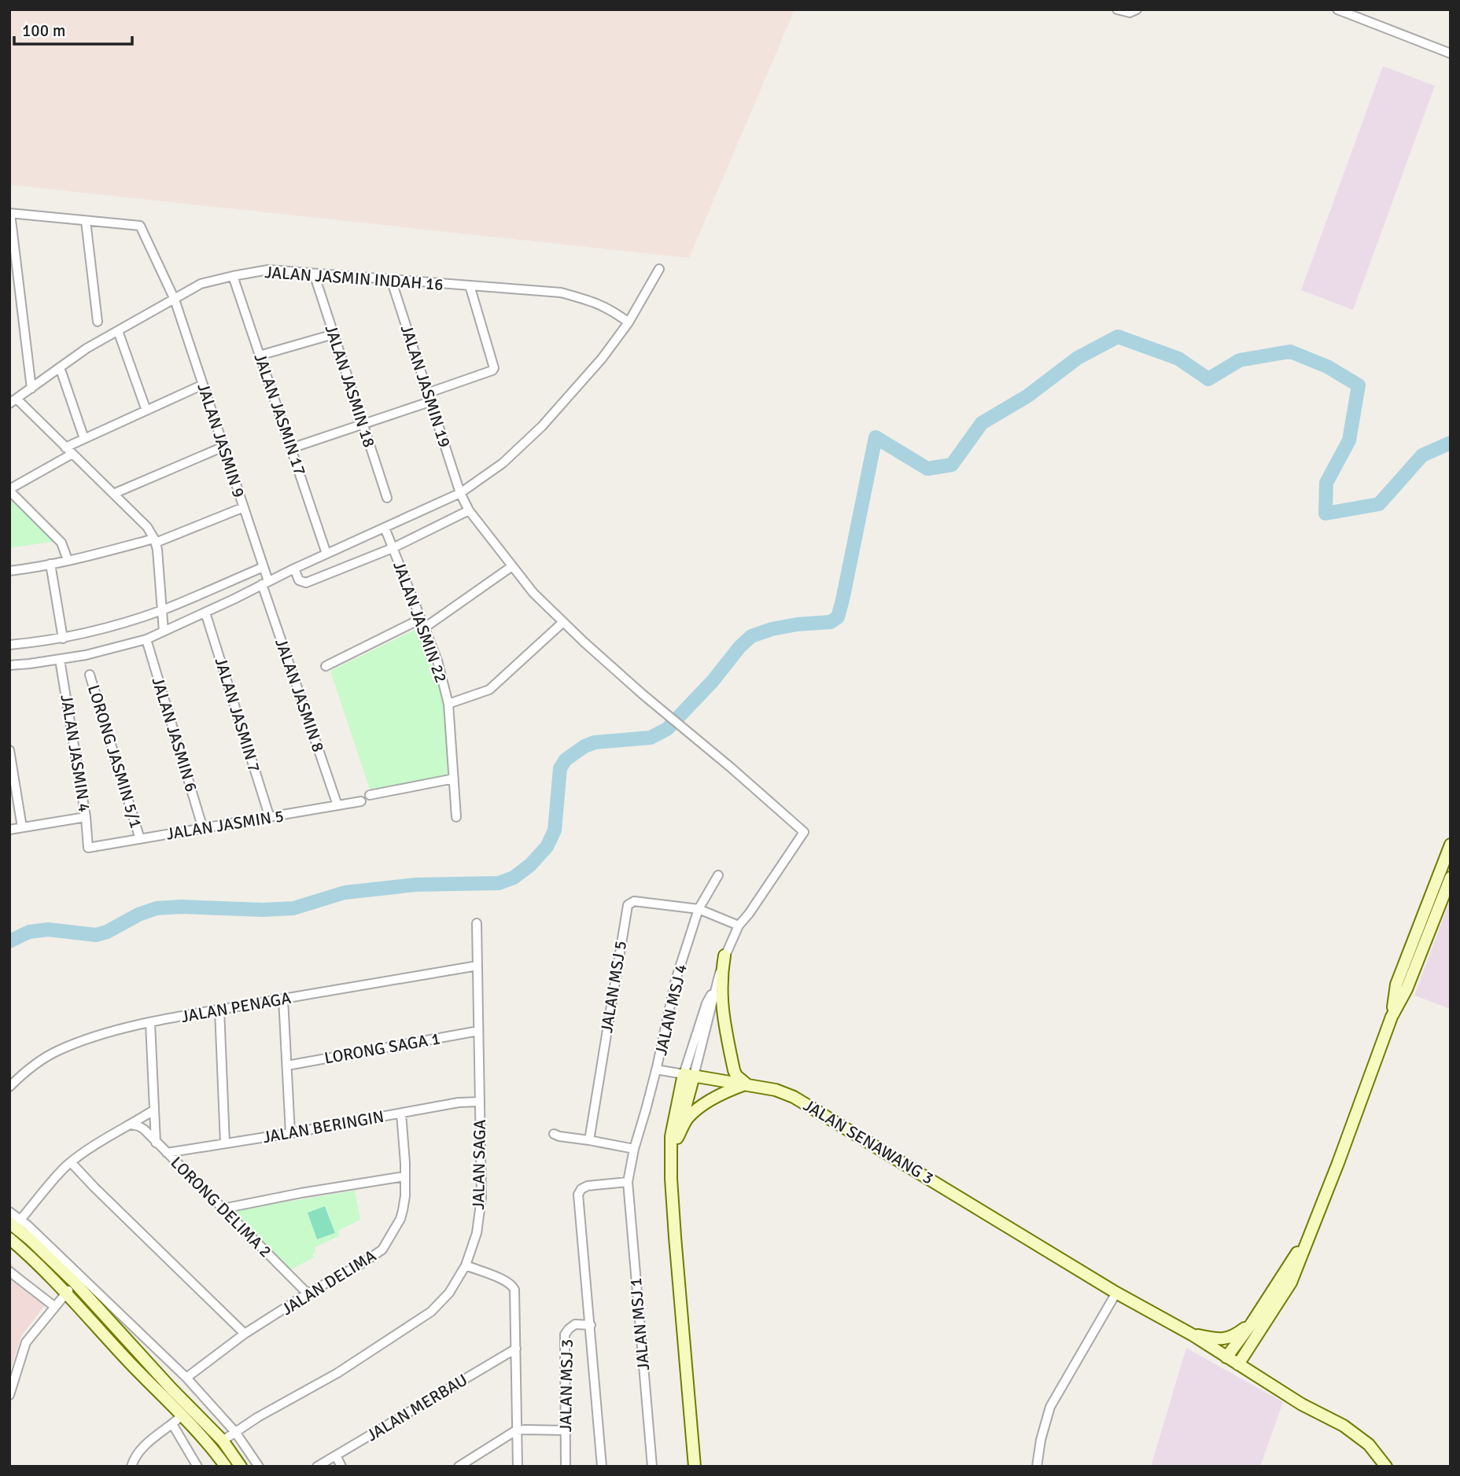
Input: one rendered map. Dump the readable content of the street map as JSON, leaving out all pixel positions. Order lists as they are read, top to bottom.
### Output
{
  "streets": {
    "street": [
      "JALAN JASMIN INDAH 16",
      "JALAN JASMIN 18",
      "JALAN JASMIN 19",
      "JALAN JASMIN 17",
      "JALAN JASMIN 9",
      "JALAN JASMIN 22",
      "JALAN JASMIN 8",
      "JALAN JASMIN 7",
      "JALAN JASMIN 6",
      "JALAN JASMIN 4",
      "LORONG JASMIN 5/1",
      "JALAN JASMIN 5",
      "JALAN MSJ 5",
      "JALAN PENAGA",
      "JALAN MSJ 4",
      "LORONG SAGA 1",
      "JALAN BERINGIN",
      "JALAN SENAWANG 3",
      "JALAN SAGA",
      "LORONG DELIMA 2",
      "JALAN DELIMA",
      "JALAN MSJ 1",
      "JALAN MSJ 3",
      "JALAN MERBAU"
    ]
  },
  "crossings": [
    ["JALAN JASMIN INDAH 16", "JALAN JASMIN 18"],
    ["JALAN JASMIN INDAH 16", "JALAN JASMIN 19"],
    ["JALAN JASMIN INDAH 16", "JALAN JASMIN 17"],
    ["JALAN JASMIN INDAH 16", "JALAN JASMIN 9"],
    ["JALAN JASMIN 19", "JALAN MSJ 5"],
    ["JALAN JASMIN 9", "JALAN JASMIN 8"],
    ["JALAN JASMIN 8", "JALAN JASMIN 5"],
    ["JALAN JASMIN 7", "JALAN JASMIN 5"],
    ["JALAN JASMIN 6", "JALAN JASMIN 5"],
    ["JALAN JASMIN 4", "JALAN JASMIN 5"],
    ["LORONG JASMIN 5/1", "JALAN JASMIN 5"],
    ["JALAN MSJ 5", "JALAN MSJ 4"],
    ["JALAN PENAGA", "JALAN SAGA"],
    ["JALAN MSJ 4", "JALAN MSJ 1"],
    ["LORONG SAGA 1", "JALAN SAGA"],
    ["JALAN BERINGIN", "JALAN SAGA"],
    ["JALAN BERINGIN", "LORONG DELIMA 2"],
    ["JALAN BERINGIN", "JALAN DELIMA"],
    ["LORONG DELIMA 2", "JALAN DELIMA"]
  ],
  "scale_bar": "100 m"
}
